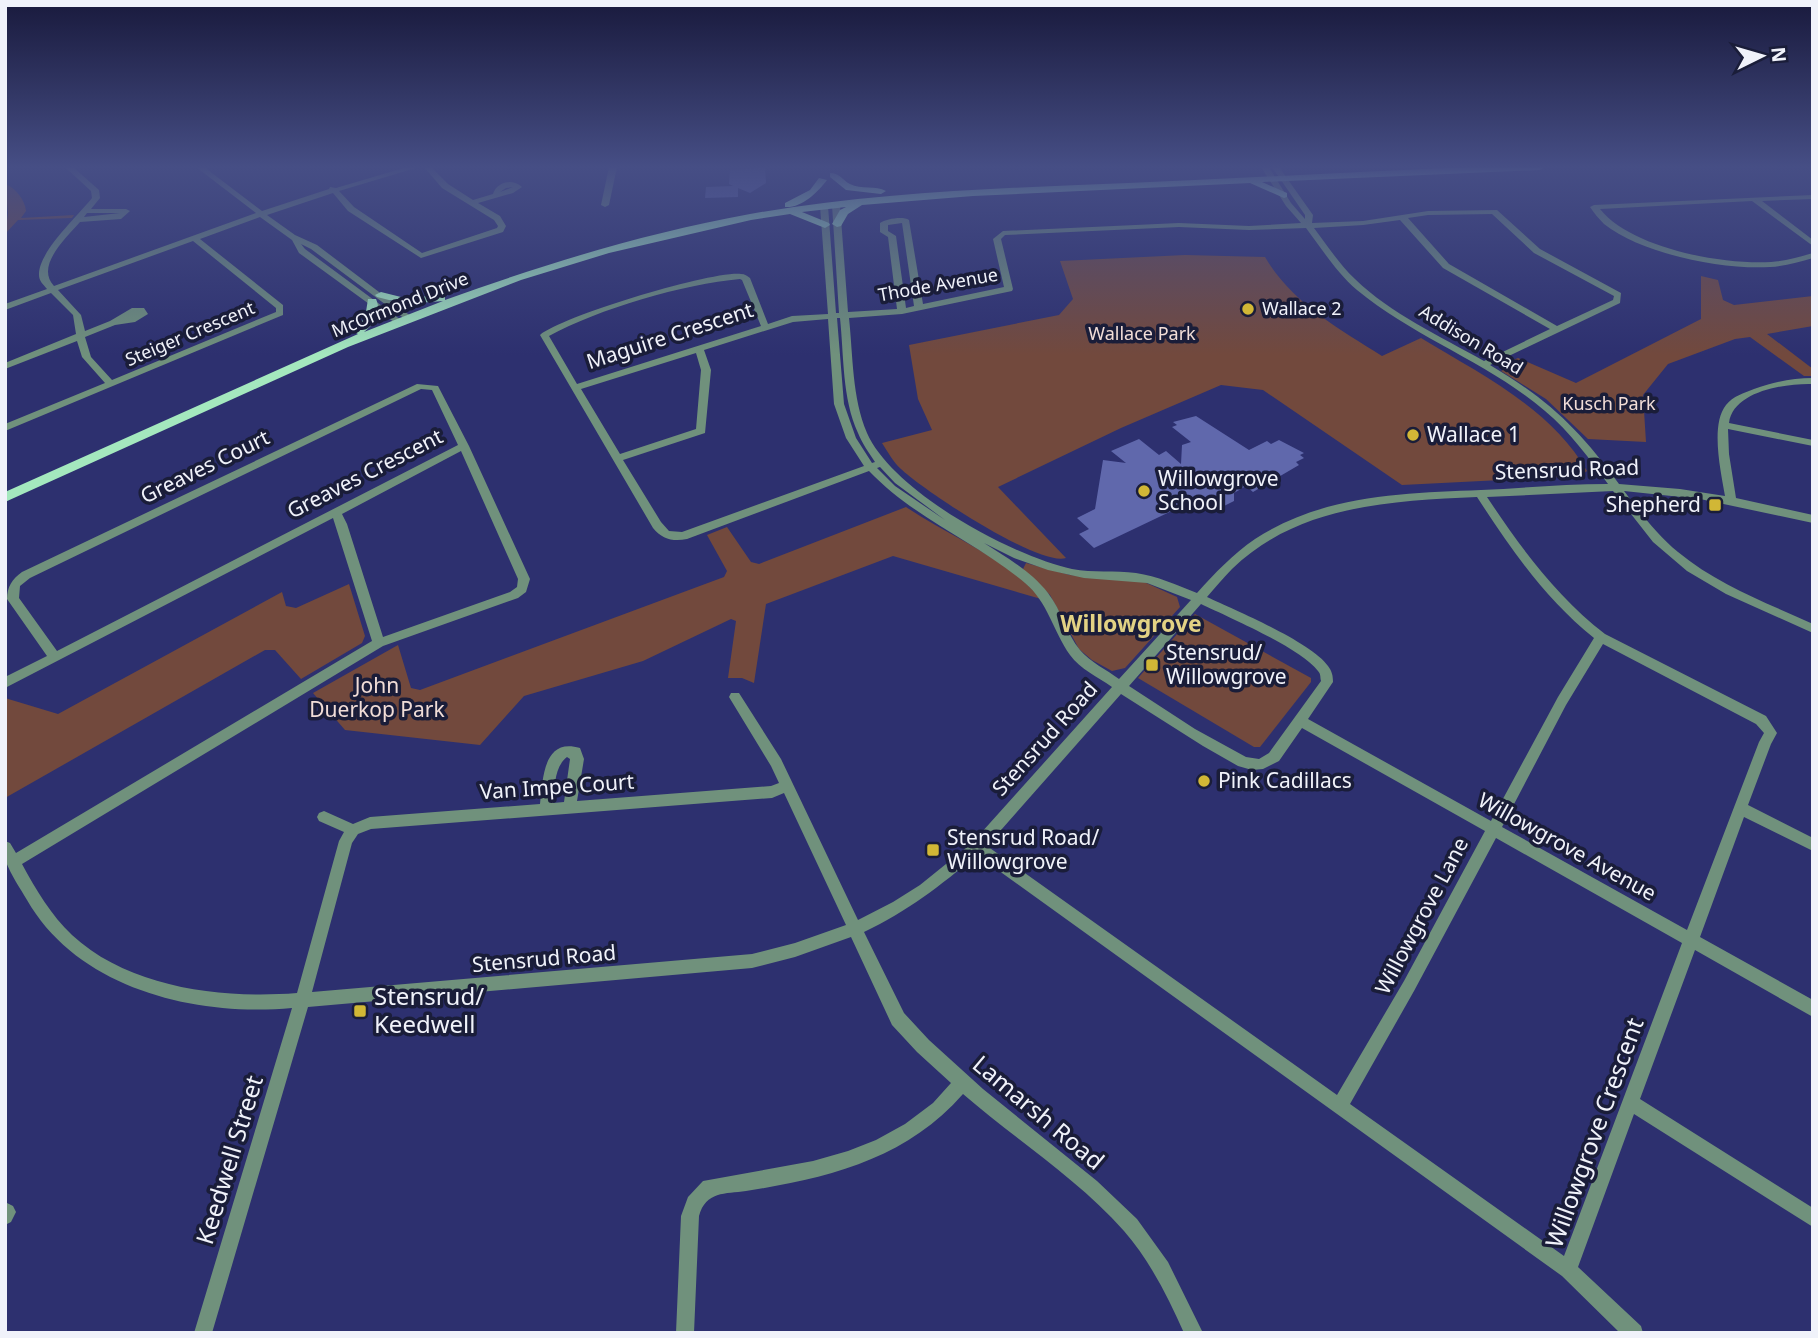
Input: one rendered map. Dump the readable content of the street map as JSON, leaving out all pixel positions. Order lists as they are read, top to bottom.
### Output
{
  "streets": {
    "main road": ["McOrmond Drive"],
    "street": [
      "Thode Avenue",
      "Steiger Crescent",
      "Maguire Crescent",
      "Addison Road",
      "Greaves Court",
      "Stensrud Road",
      "Greaves Crescent",
      "Van Impe Court",
      "Willowgrove Avenue",
      "Willowgrove Lane",
      "Lamarsh Road",
      "Willowgrove Crescent",
      "Keedwell Street"
    ]
  },
  "crossings": [
    ["Thode Avenue", "Maguire Crescent"],
    ["Addison Road", "Stensrud Road"],
    ["Greaves Court", "Greaves Crescent"],
    ["Stensrud Road", "Greaves Crescent"],
    ["Stensrud Road", "Lamarsh Road"],
    ["Stensrud Road", "Willowgrove Crescent"],
    ["Stensrud Road", "Keedwell Street"],
    ["Willowgrove Avenue", "Willowgrove Lane"],
    ["Willowgrove Avenue", "Willowgrove Crescent"],
    ["Willowgrove Lane", "Willowgrove Crescent"]
  ],
  "districts": ["Willowgrove"],
  "parks": ["Wallace Park", "Kusch Park", "John Duerkop Park"],
  "places": {
    "other": [
      "Wallace 2",
      "Wallace 1",
      "Willowgrove School",
      "Pink Cadillacs"
    ],
    "transit": [
      "Shepherd",
      "Stensrud/ Willowgrove",
      "Stensrud Road/ Willowgrove",
      "Stensrud/ Keedwell"
    ]
  },
  "north": "right"
}
